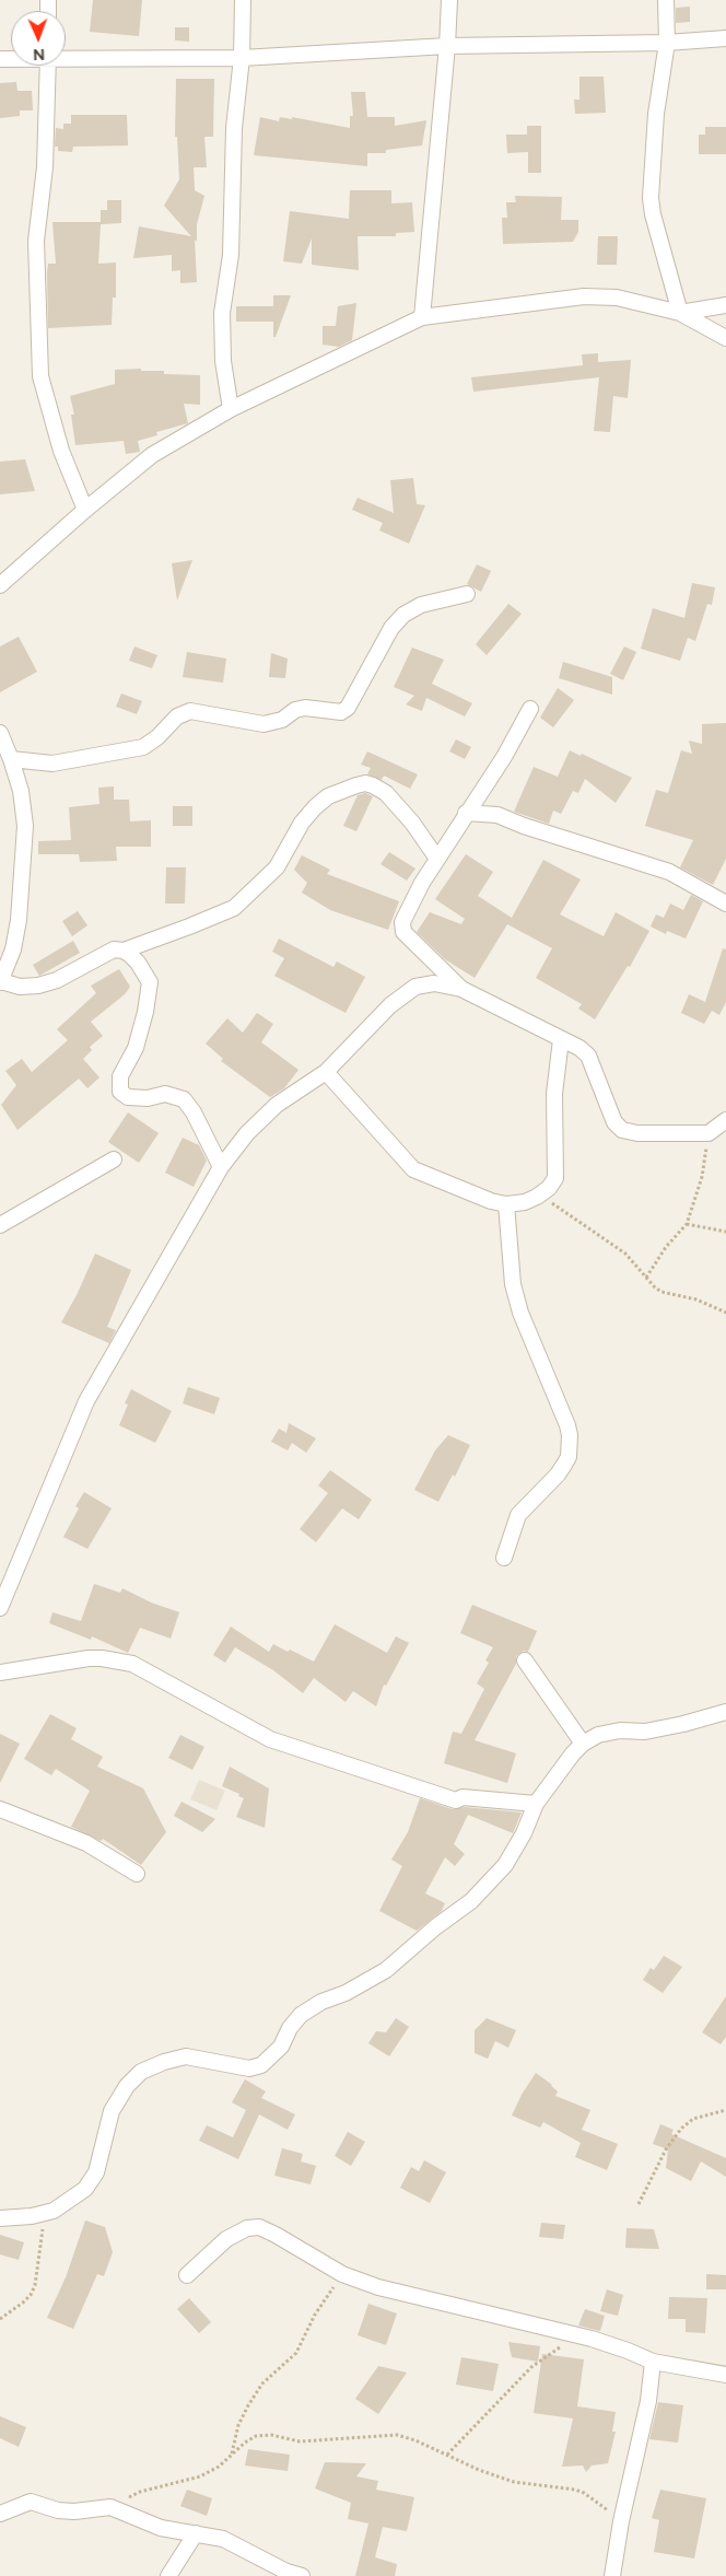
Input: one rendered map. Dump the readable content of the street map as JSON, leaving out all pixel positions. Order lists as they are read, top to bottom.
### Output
{
  "north": "bottom"
}
